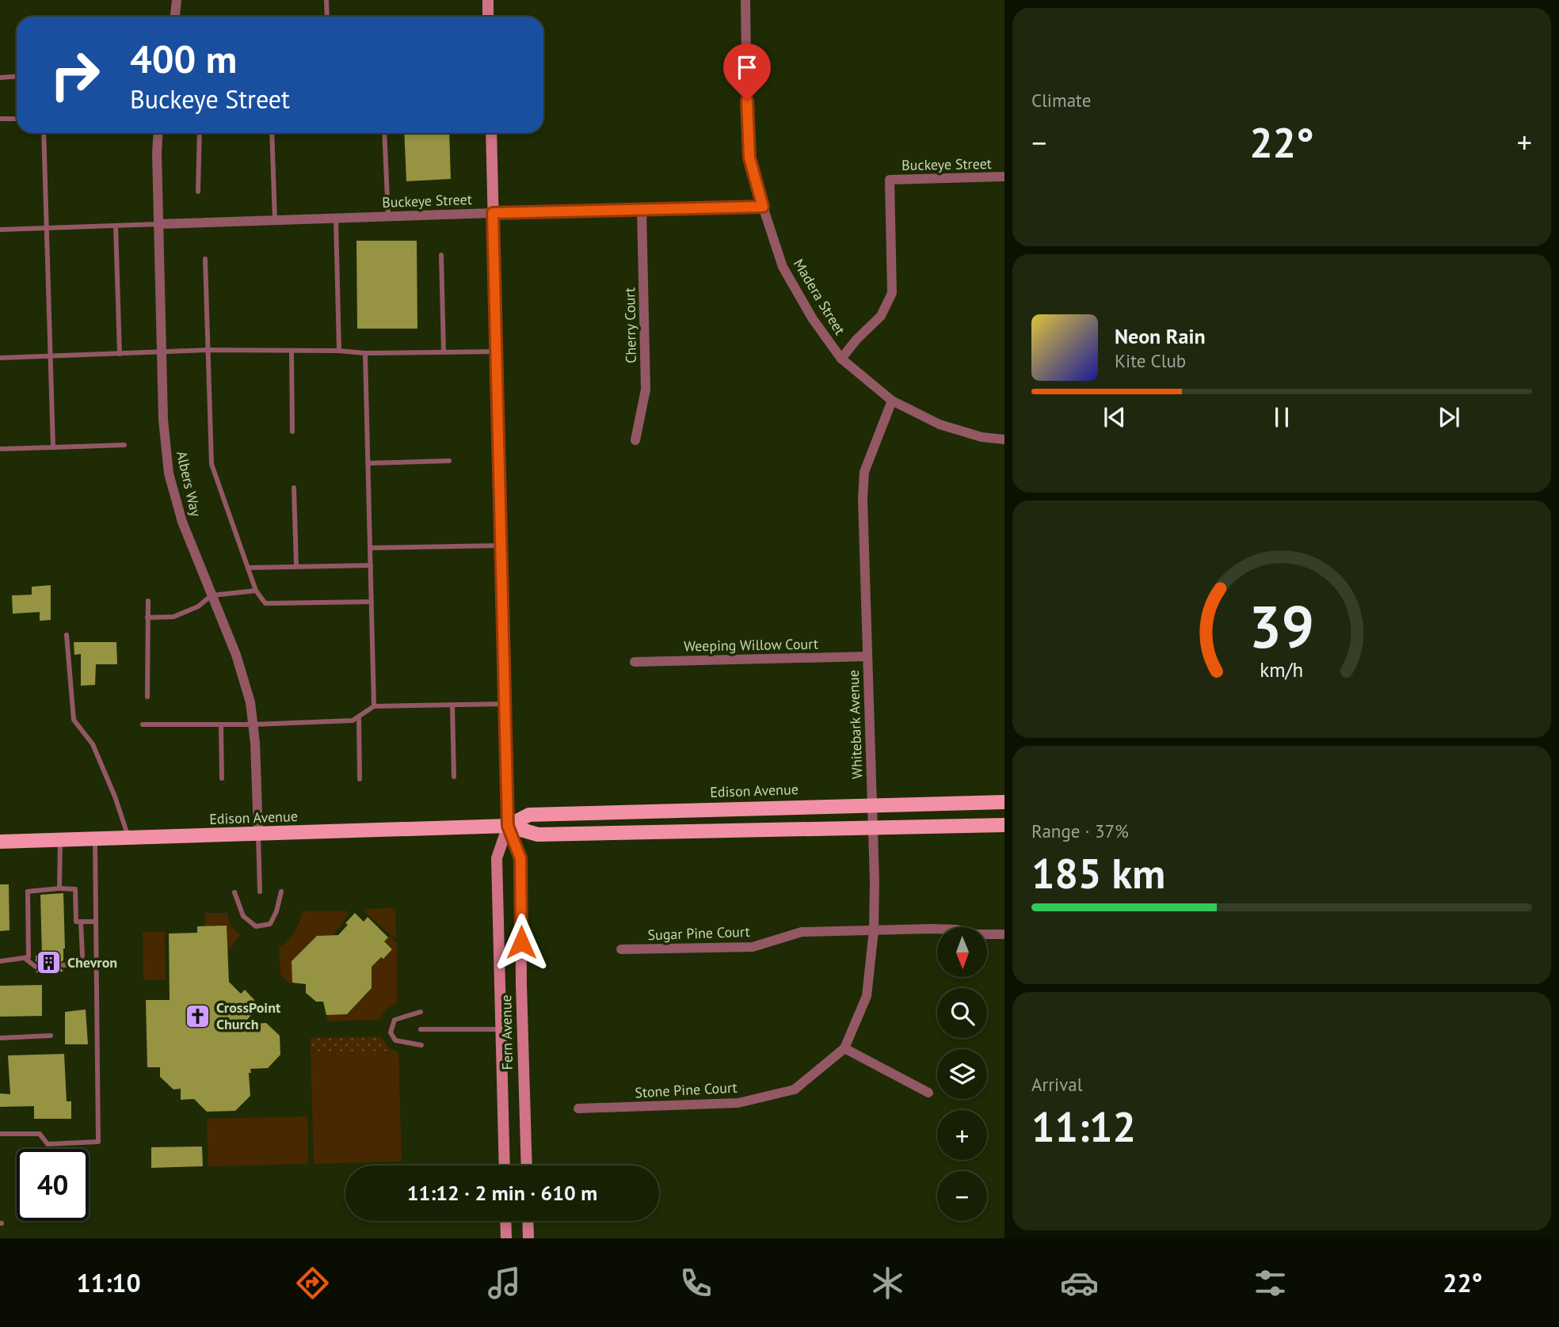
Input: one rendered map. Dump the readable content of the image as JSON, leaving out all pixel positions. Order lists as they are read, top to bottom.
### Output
{
  "streets": {
    "main road": ["Edison Avenue"],
    "street": [
      "Buckeye Street",
      "Madera Street",
      "Cherry Court",
      "Albers Way",
      "Weeping Willow Court",
      "Whitebark Avenue",
      "Sugar Pine Court",
      "Fern Avenue",
      "Stone Pine Court"
    ]
  },
  "crossings": [
    ["Buckeye Street", "Madera Street"],
    ["Buckeye Street", "Cherry Court"],
    ["Buckeye Street", "Albers Way"],
    ["Buckeye Street", "Fern Avenue"],
    ["Madera Street", "Whitebark Avenue"],
    ["Albers Way", "Edison Avenue"],
    ["Weeping Willow Court", "Whitebark Avenue"],
    ["Whitebark Avenue", "Edison Avenue"],
    ["Whitebark Avenue", "Sugar Pine Court"],
    ["Whitebark Avenue", "Stone Pine Court"],
    ["Edison Avenue", "Fern Avenue"]
  ],
  "places": {
    "building": ["Chevron"],
    "church": ["CrossPoint Church"]
  },
  "north": "bottom",
  "page": {
    "tile": [
      "Climate",
      ["Range · 37%", "185 km"],
      ["Arrival", "11:12"]
    ],
    "turn": ["400 m", "Buckeye Street"],
    "heat": ["−", "22°", "+"],
    "song": ["Neon Rain", "Kite Club"],
    "map_buttons": ["+", "−"],
    "limit": "40",
    "trip": "11:12 · 2 min · 610 m",
    "tabs": ["11:10", "22°"],
    "gauge": ["39", "km/h"]
  }
}
